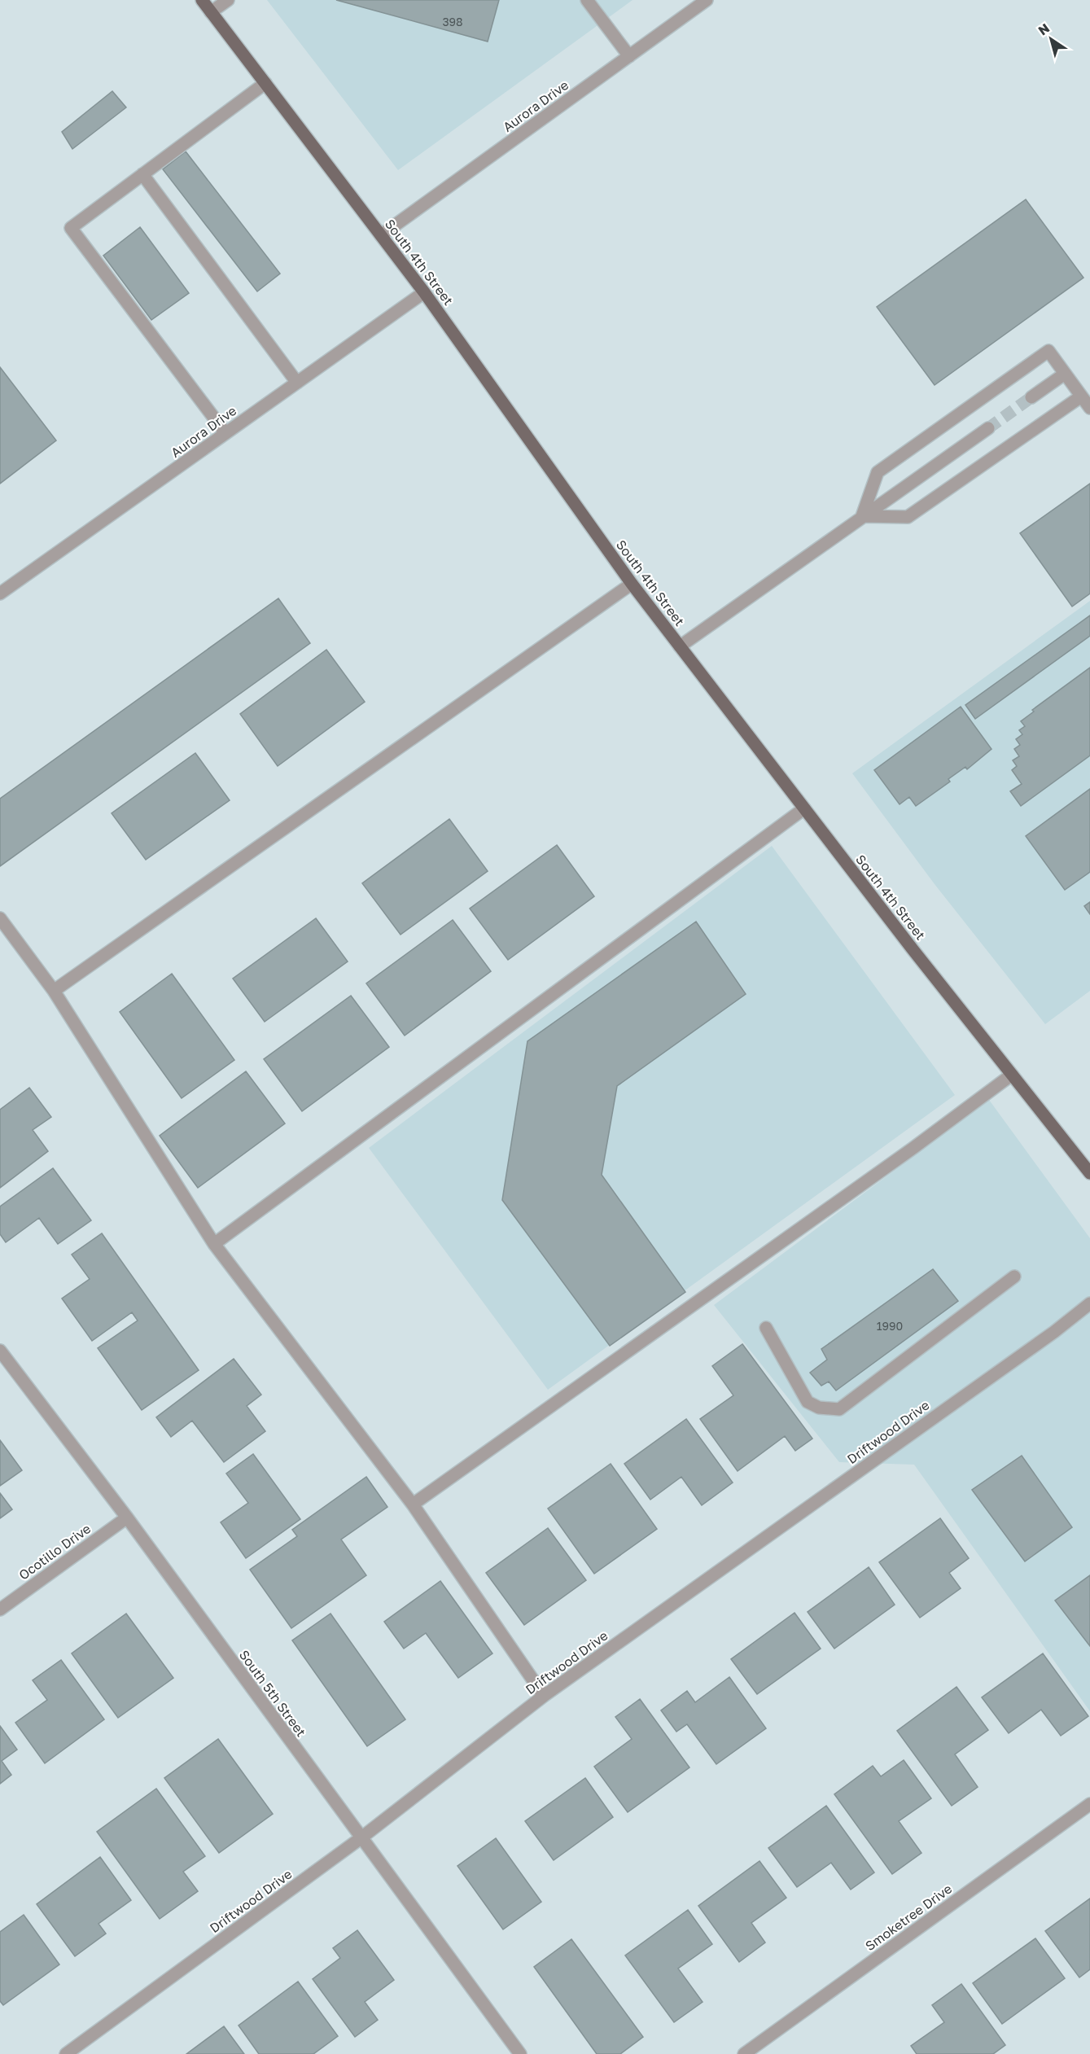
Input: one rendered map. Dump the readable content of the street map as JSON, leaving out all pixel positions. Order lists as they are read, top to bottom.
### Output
{
  "streets": {
    "main road": ["South 4th Street"],
    "street": [
      "Aurora Drive",
      "Driftwood Drive",
      "Ocotillo Drive",
      "South 5th Street",
      "Smoketree Drive"
    ]
  },
  "crossings": [
    ["Aurora Drive", "South 4th Street"],
    ["Driftwood Drive", "South 5th Street"],
    ["Ocotillo Drive", "South 5th Street"]
  ],
  "house_numbers": ["398", "1990"],
  "north": "top left"
}
